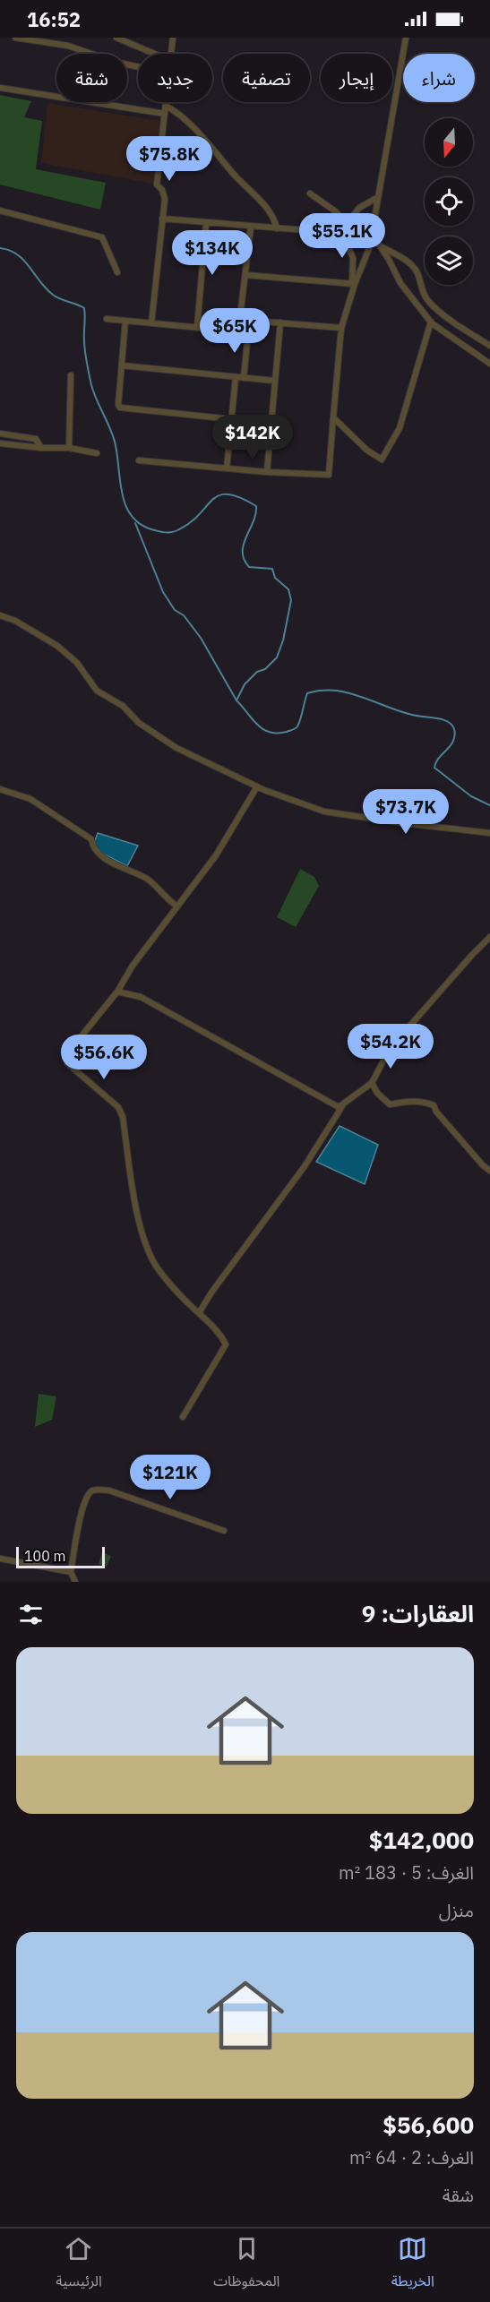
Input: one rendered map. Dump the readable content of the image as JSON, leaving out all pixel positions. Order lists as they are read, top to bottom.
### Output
{
  "scale_bar": "100 m",
  "north": "bottom",
  "page": {
    "status": "16:52",
    "chip": [
      "شراء",
      "إيجار",
      "تصفية",
      "جديد",
      "شقة"
    ],
    "price": [
      "$75.8K",
      "$55.1K",
      "$134K",
      "$65K",
      "$142K",
      "$73.7K",
      "$54.2K",
      "$56.6K",
      "$121K"
    ],
    "scale": "100 m",
    "heading": "العقارات: 9",
    "list": [
      {
        "name": "$142,000",
        "note": "الغرف: 5 · 183 m² · منزل"
      },
      {
        "name": "$56,600",
        "note": "الغرف: 2 · 64 m² · شقة"
      }
    ],
    "tabs": ["الخريطة", "المحفوظات", "الرئيسية"]
  }
}
